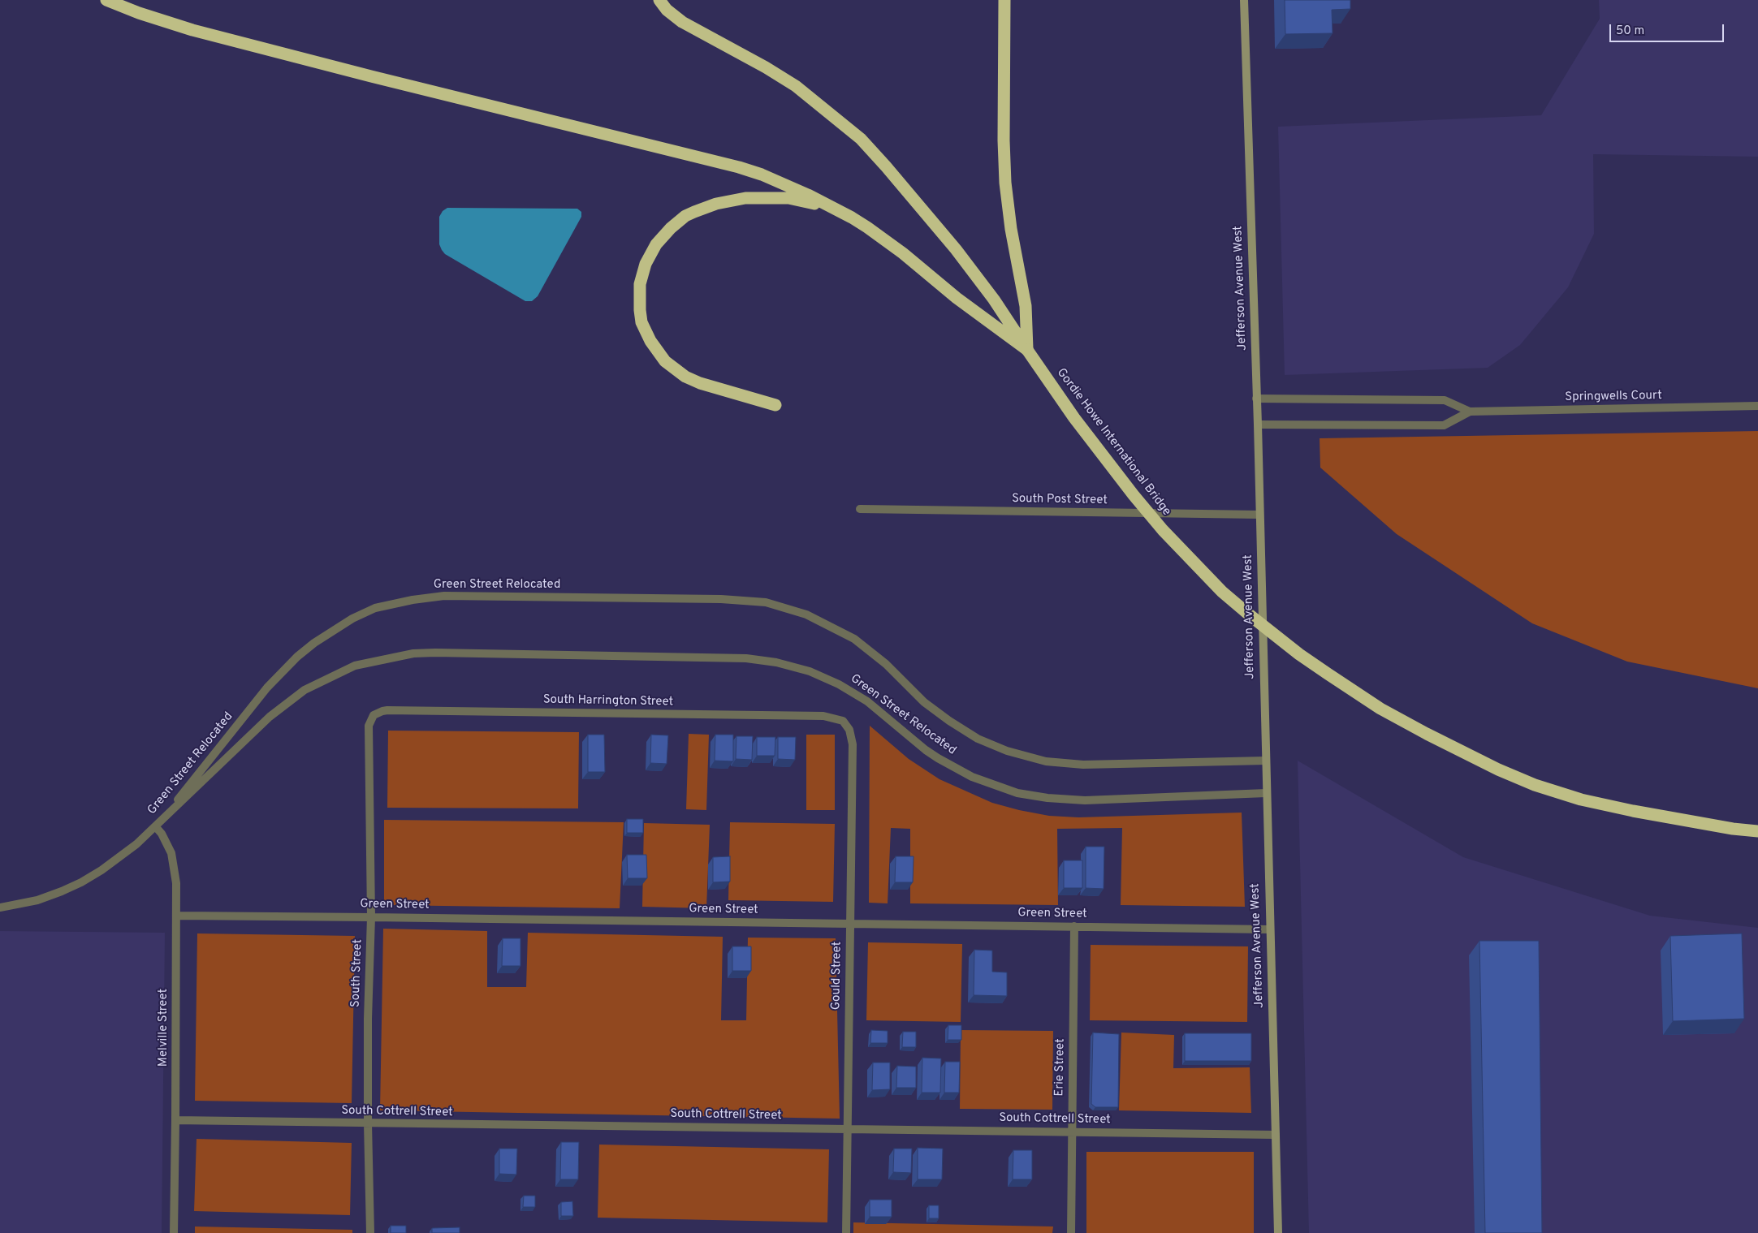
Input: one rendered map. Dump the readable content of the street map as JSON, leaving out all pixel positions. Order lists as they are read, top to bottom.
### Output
{
  "streets": {
    "highway": ["Gordie Howe International Bridge"],
    "main road": ["Jefferson Avenue West"],
    "street": [
      "Springwells Court",
      "South Post Street",
      "Green Street Relocated",
      "South Harrington Street",
      "Green Street",
      "South Street",
      "Gould Street",
      "Melville Street",
      "Erie Street",
      "South Cottrell Street"
    ]
  },
  "crossings": [
    ["Jefferson Avenue West", "Springwells Court"],
    ["Jefferson Avenue West", "South Post Street"],
    ["Jefferson Avenue West", "Green Street Relocated"],
    ["Jefferson Avenue West", "Green Street"],
    ["Jefferson Avenue West", "South Cottrell Street"],
    ["Green Street Relocated", "Melville Street"],
    ["South Harrington Street", "South Street"],
    ["South Harrington Street", "Gould Street"],
    ["Green Street", "South Street"],
    ["Green Street", "Gould Street"],
    ["Green Street", "Melville Street"],
    ["Green Street", "Erie Street"],
    ["South Street", "South Cottrell Street"],
    ["Gould Street", "South Cottrell Street"],
    ["Melville Street", "South Cottrell Street"],
    ["Erie Street", "South Cottrell Street"]
  ],
  "scale_bar": "50 m"
}
